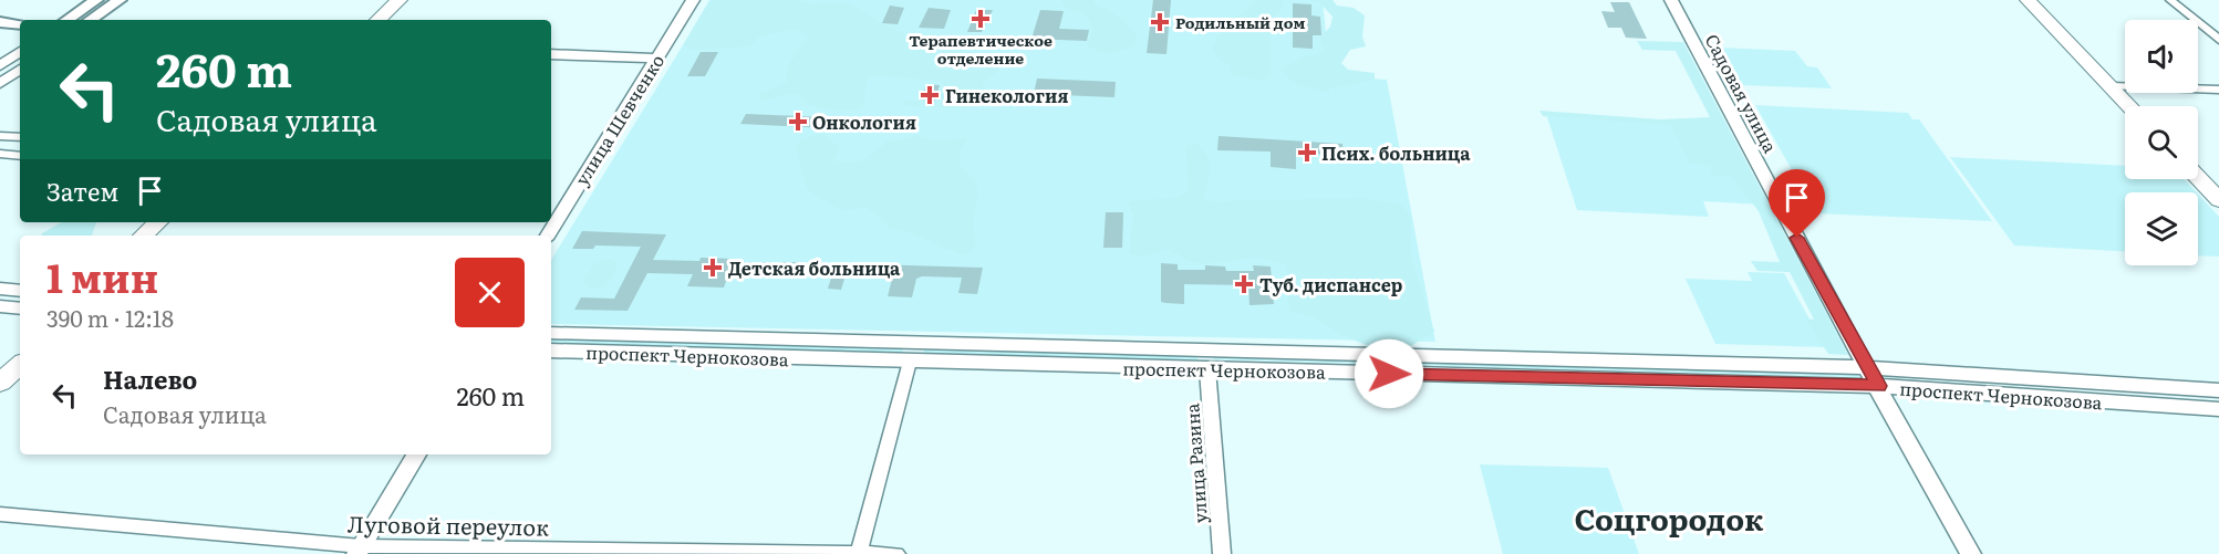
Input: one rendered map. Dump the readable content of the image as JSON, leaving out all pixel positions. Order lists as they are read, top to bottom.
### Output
{
  "streets": {
    "street": [
      "Садовая улица",
      "улица Шевченко",
      "проспект Чернокозова",
      "улица Разина",
      "Луговой переулок"
    ]
  },
  "crossings": [
    ["Садовая улица", "проспект Чернокозова"],
    ["проспект Чернокозова", "улица Разина"]
  ],
  "districts": ["Соцгородок"],
  "places": {
    "health": [
      "Терапевтическое отделение",
      "Родильный дом",
      "Гинекология",
      "Онкология",
      "Псих. больница",
      "Детская больница",
      "Туб. диспансер"
    ]
  },
  "page": {
    "turn": ["260 m", "Садовая улица"],
    "then": "Затем",
    "heading": ["1 мин", "390 m · 12:18"],
    "list": [
      {
        "name": "Налево",
        "note": "Садовая улица",
        "value": "260 m"
      }
    ]
  }
}
